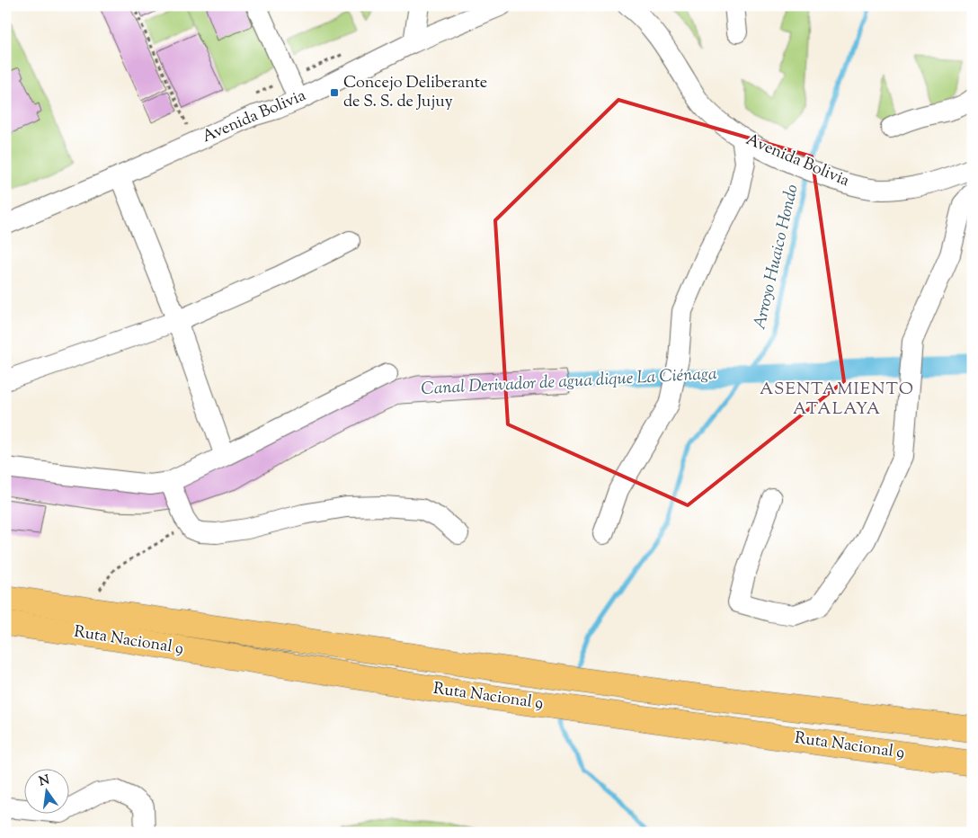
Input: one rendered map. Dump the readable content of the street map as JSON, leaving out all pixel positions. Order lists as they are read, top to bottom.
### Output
{
  "streets": {
    "highway": ["Ruta Nacional 9"],
    "street": ["Avenida Bolivia"]
  },
  "districts": ["ASENTAMIENTO ATALAYA"],
  "water": ["Arroyo Huaico Hondo", "Canal Derivador de agua dique La Ciénaga"],
  "places": {
    "transit": ["Concejo Deliberante de S. S. de Jujuy"]
  },
  "north": "top"
}
